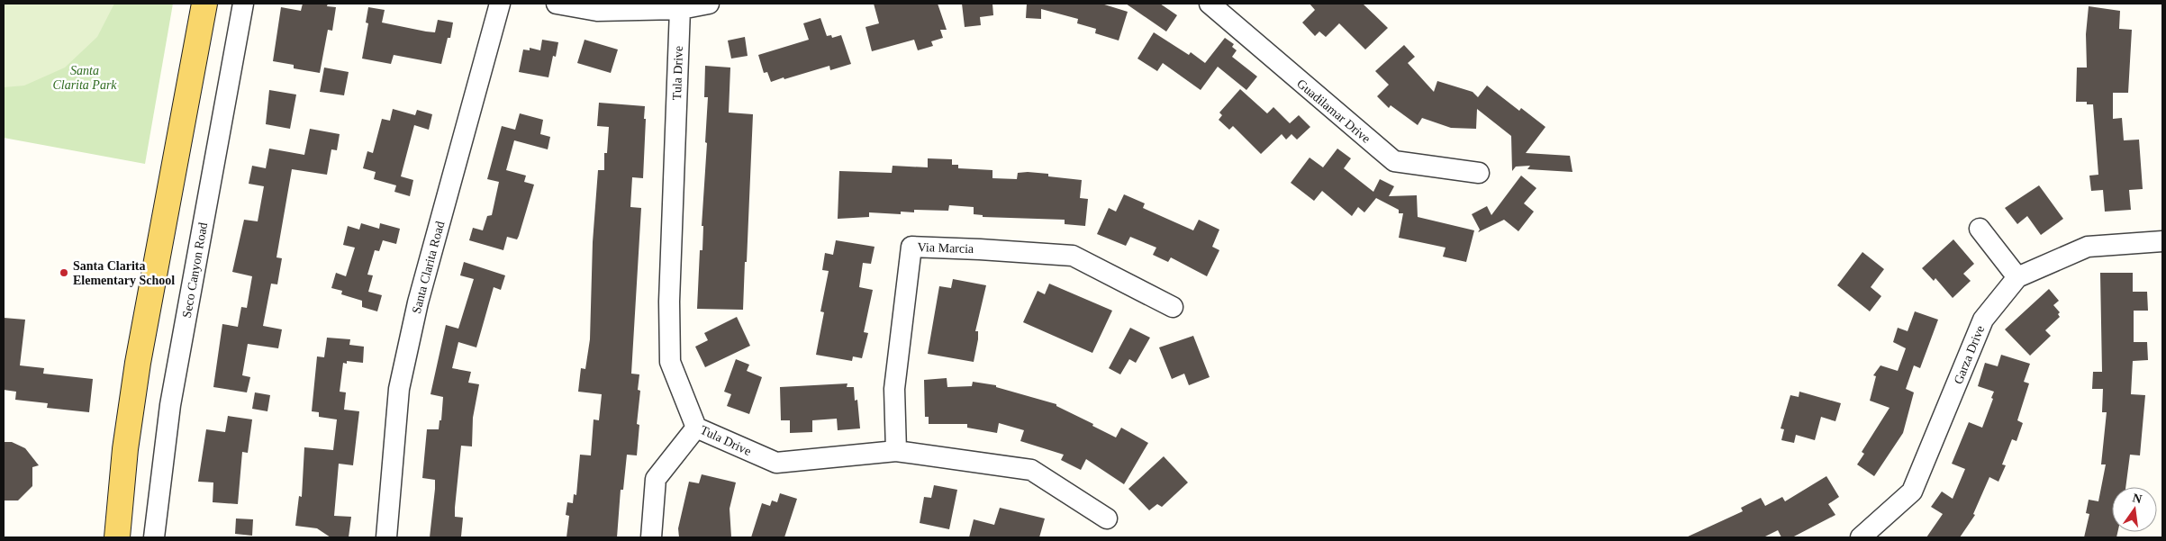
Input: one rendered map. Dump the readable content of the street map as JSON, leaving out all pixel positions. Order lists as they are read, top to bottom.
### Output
{
  "streets": {
    "street": [
      "Tula Drive",
      "Guadilamar Drive",
      "Via Marcia",
      "Santa Clarita Road",
      "Seco Canyon Road",
      "Garza Drive"
    ]
  },
  "crossings": [
    ["Tula Drive", "Via Marcia"]
  ],
  "parks": ["Santa Clarita Park"],
  "places": ["Santa Clarita Elementary School"],
  "north": "top"
}
